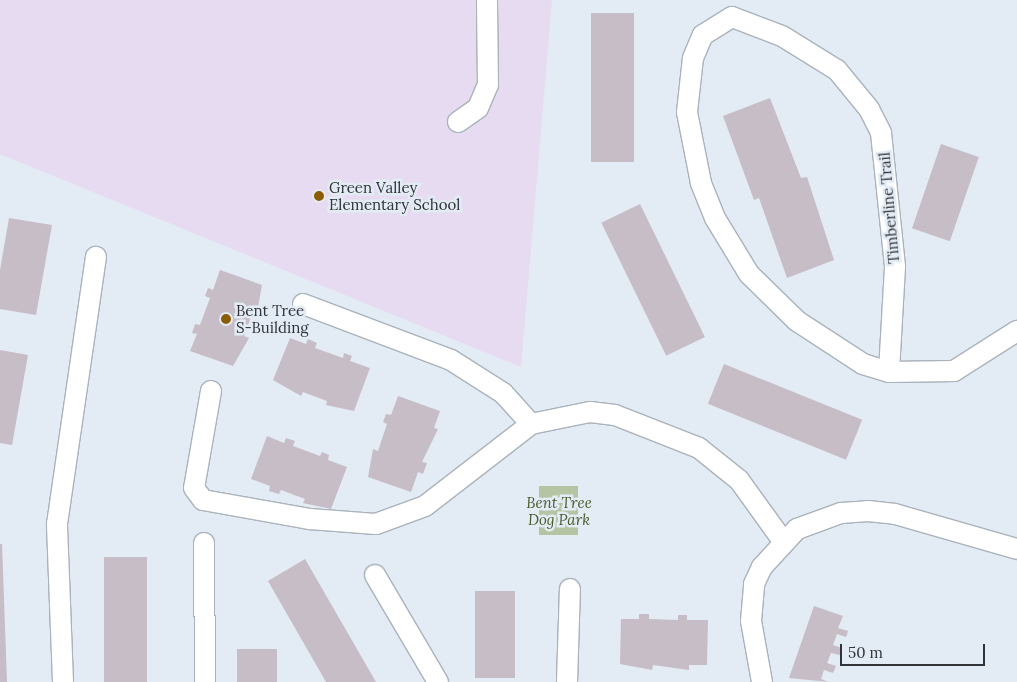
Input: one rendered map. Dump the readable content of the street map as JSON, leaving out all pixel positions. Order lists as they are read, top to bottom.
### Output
{
  "streets": {
    "street": ["Timberline Trail"]
  },
  "parks": ["Bent Tree Dog Park"],
  "places": ["Green Valley Elementary School", "Bent Tree S-Building"],
  "scale_bar": "50 m"
}
